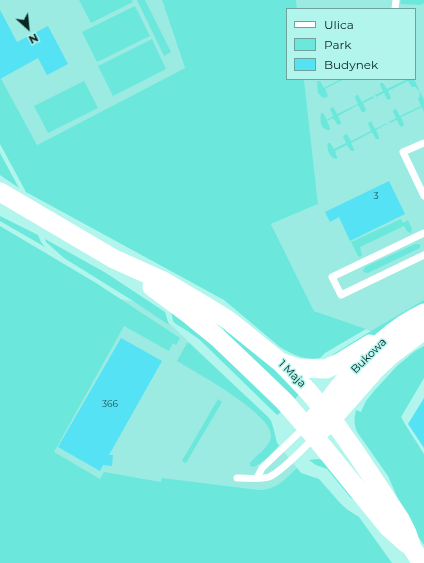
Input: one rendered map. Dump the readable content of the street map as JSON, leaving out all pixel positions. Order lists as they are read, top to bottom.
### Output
{
  "streets": {
    "street": ["Bukowa", "1 Maja"]
  },
  "crossings": [
    ["Bukowa", "1 Maja"]
  ],
  "house_numbers": ["3", "366"],
  "legend": ["Ulica", "Park", "Budynek"],
  "north": "bottom right"
}
